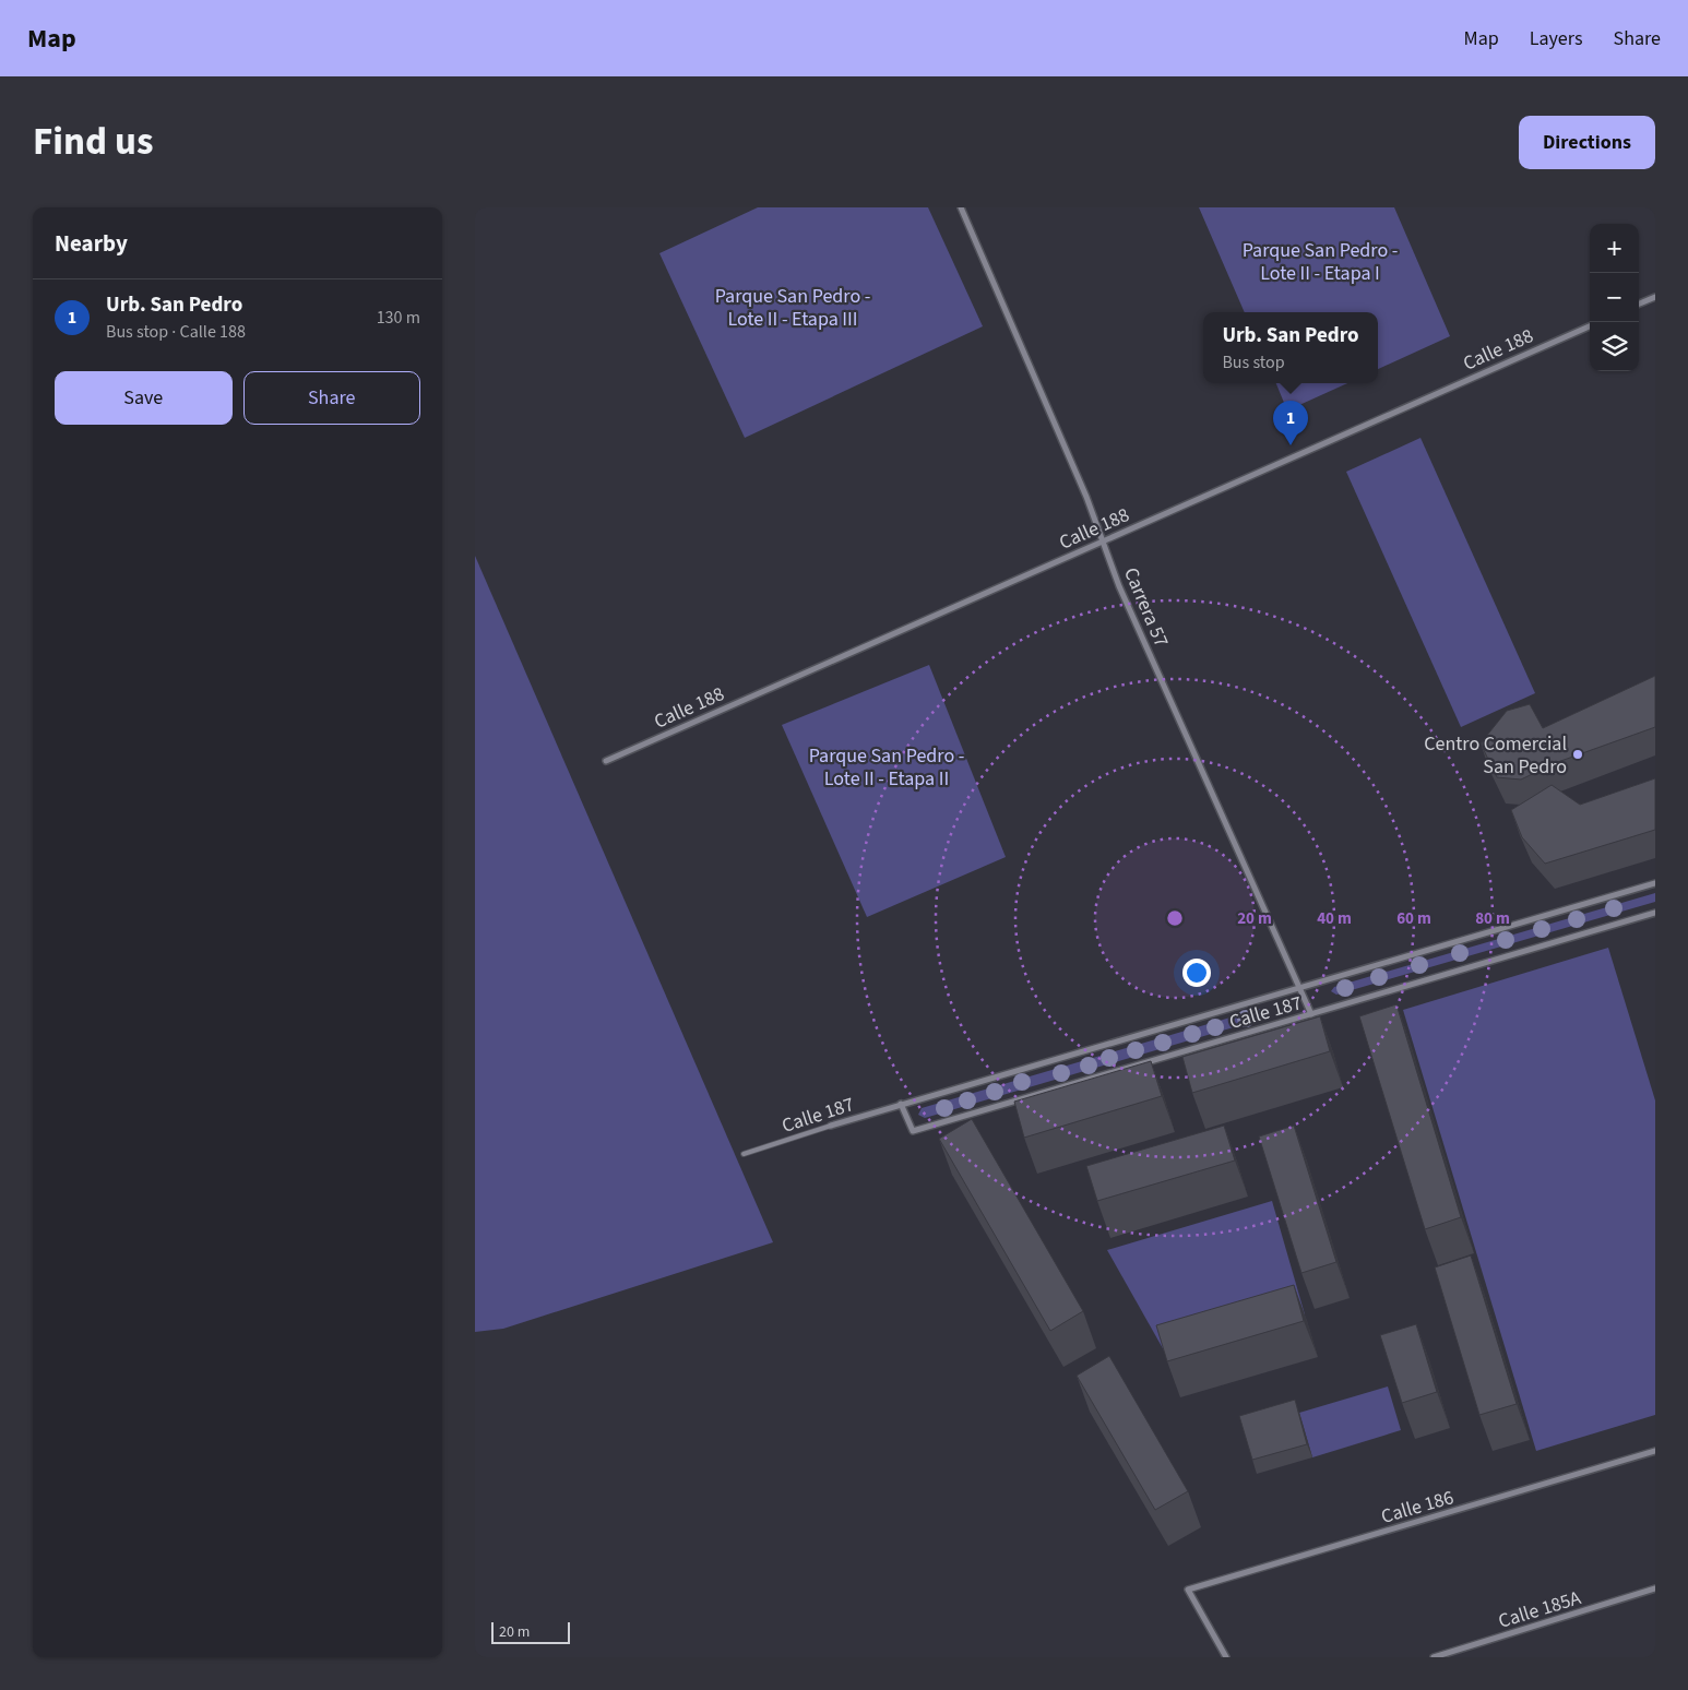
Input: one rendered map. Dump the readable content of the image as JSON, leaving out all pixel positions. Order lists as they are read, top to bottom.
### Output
{
  "streets": {
    "street": [
      "Calle 188",
      "Carrera 57",
      "Calle 187",
      "Calle 186",
      "Calle 185A"
    ]
  },
  "crossings": [
    ["Calle 188", "Carrera 57"],
    ["Carrera 57", "Calle 187"]
  ],
  "parks": ["Parque San Pedro - Lote II - Etapa I", "Parque San Pedro - Lote II - Etapa III", "Parque San Pedro - Lote II - Etapa II"],
  "places": ["Centro Comercial San Pedro"],
  "scale_bar": "20 m",
  "page": {
    "header": "Map",
    "nav": ["Map", "Layers", "Share"],
    "title": "Find us",
    "buttons": [
      "Directions",
      ["Save", "Share"]
    ],
    "heading": "Nearby",
    "map_buttons": ["+", "−"],
    "list": [
      {
        "mark": "1",
        "name": "Urb. San Pedro",
        "note": "Bus stop · Calle 188",
        "value": "130 m"
      }
    ],
    "popup": ["Urb. San Pedro", "Bus stop"],
    "pins": "1",
    "scale": "20 m"
  },
  "rings": [
    "20 m",
    "40 m",
    "60 m",
    "80 m"
  ]
}
